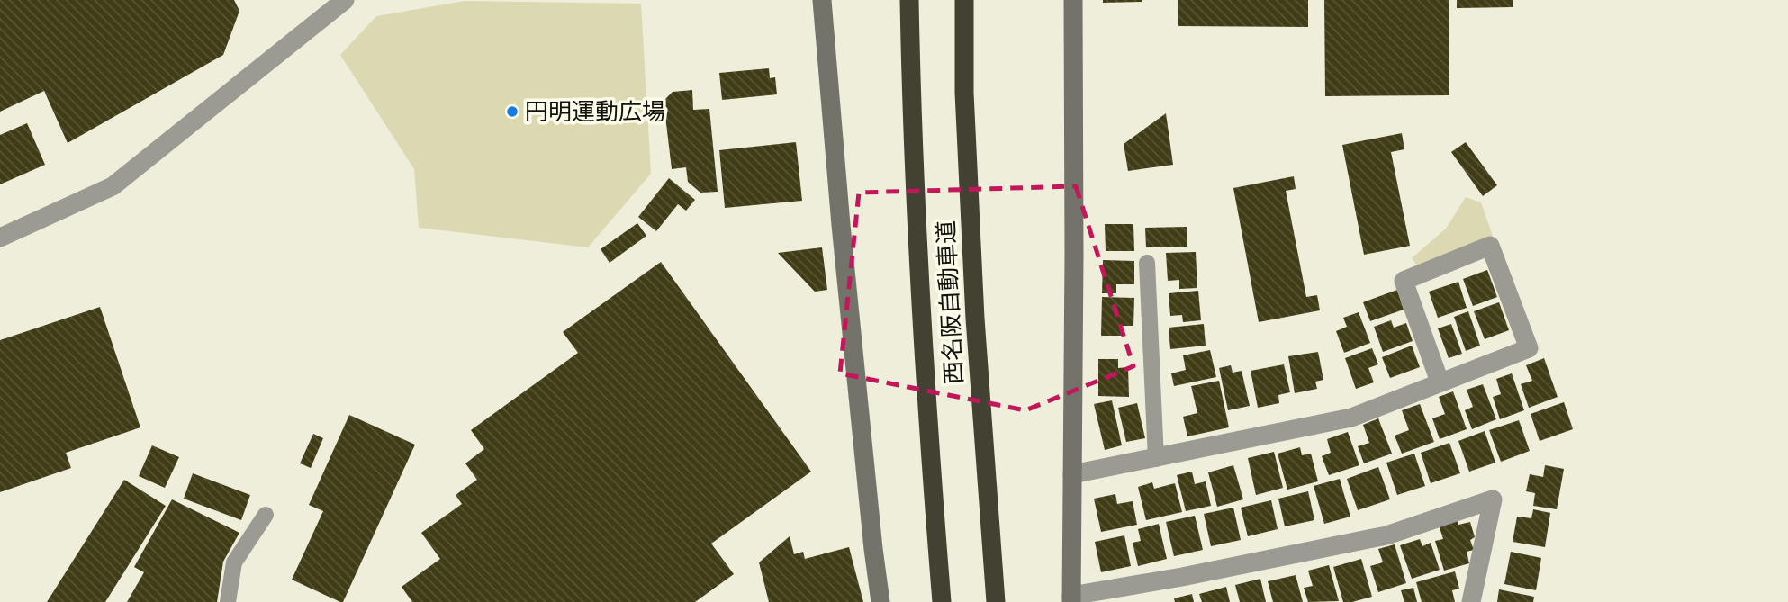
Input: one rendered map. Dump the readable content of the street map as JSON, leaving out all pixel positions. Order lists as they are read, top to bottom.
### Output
{
  "streets": {
    "highway": ["西名阪自動車道"]
  },
  "places": ["円明運動広場"]
}
